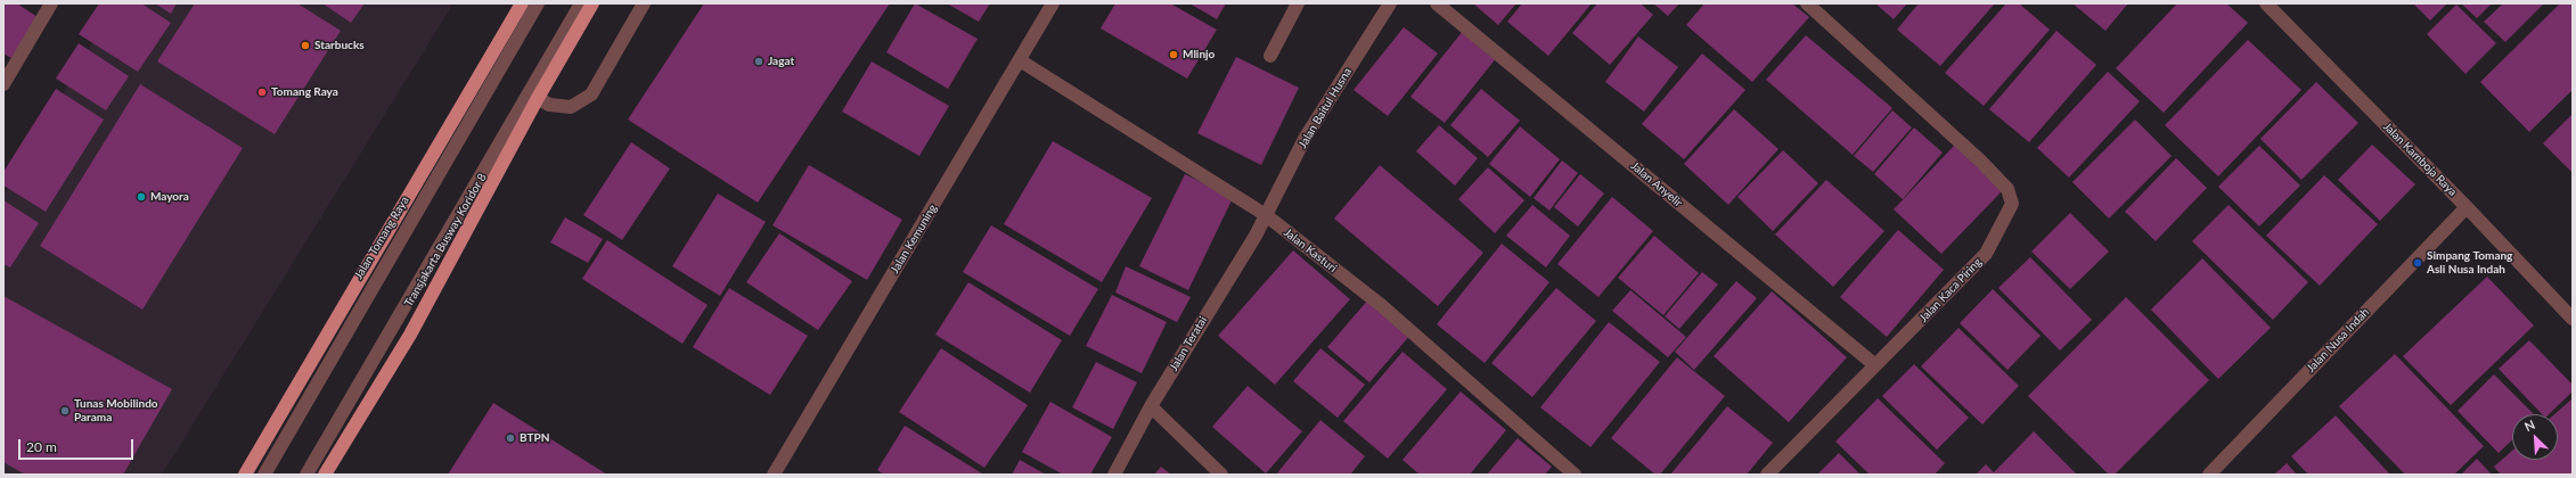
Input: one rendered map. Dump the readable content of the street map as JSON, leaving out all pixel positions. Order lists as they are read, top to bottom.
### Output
{
  "streets": {
    "main road": ["Jalan Tomang Raya"],
    "street": [
      "Jalan Baitul Husna",
      "Jalan Kamboja Raya",
      "Jalan Anyelir",
      "Jalan Kemuning",
      "Transjakarta Busway Koridor 8",
      "Jalan Kasturi",
      "Jalan Kaca Piring",
      "Jalan Nusa Indah",
      "Jalan Teratai"
    ]
  },
  "crossings": [
    ["Jalan Baitul Husna", "Jalan Kasturi"],
    ["Jalan Baitul Husna", "Jalan Teratai"],
    ["Jalan Kamboja Raya", "Jalan Nusa Indah"],
    ["Jalan Anyelir", "Jalan Kaca Piring"],
    ["Jalan Kemuning", "Jalan Kasturi"],
    ["Jalan Kasturi", "Jalan Teratai"]
  ],
  "places": [
    "Starbucks",
    "Mlinjo",
    "Jagat",
    "Tomang Raya",
    "Mayora",
    "Simpang Tomang Asli Nusa Indah",
    "Tunas Mobilindo Parama",
    "BTPN"
  ],
  "scale_bar": "20 m",
  "north": "top left"
}
